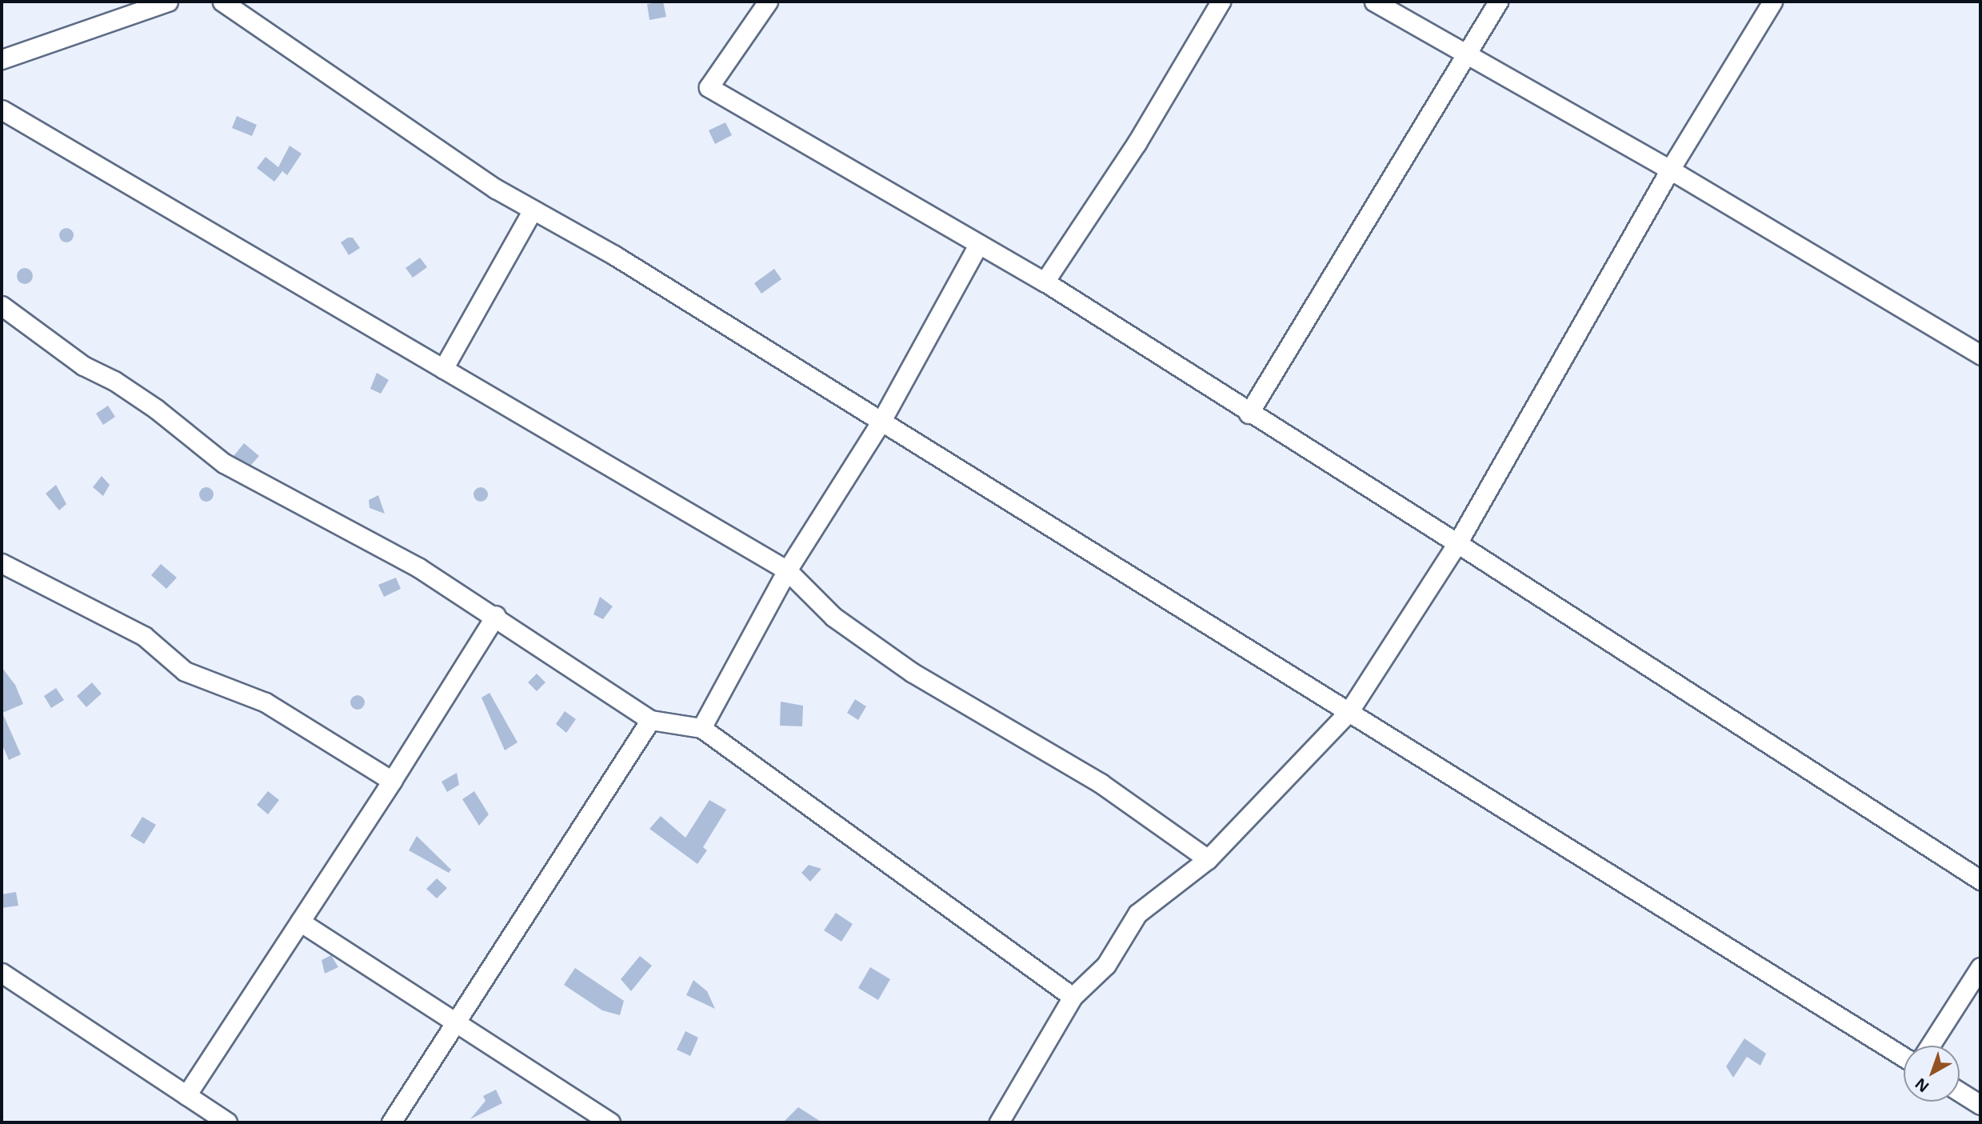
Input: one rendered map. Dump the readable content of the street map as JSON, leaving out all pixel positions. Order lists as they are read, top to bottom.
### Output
{
  "north": "bottom left"
}
